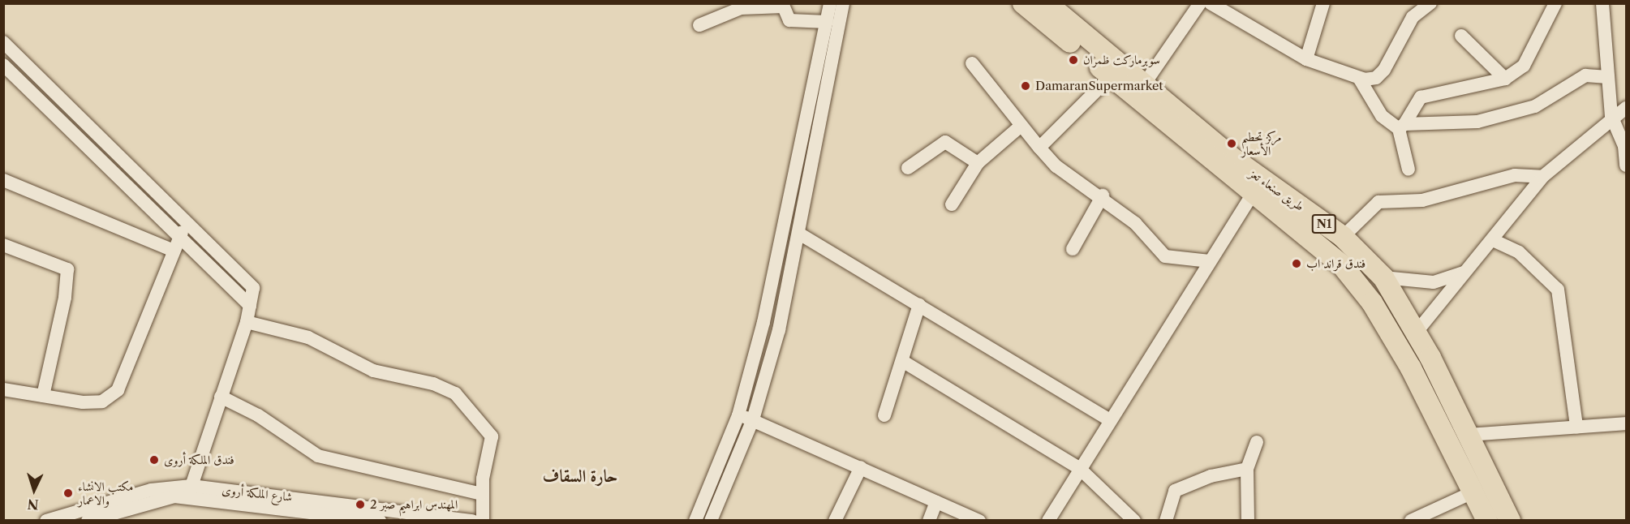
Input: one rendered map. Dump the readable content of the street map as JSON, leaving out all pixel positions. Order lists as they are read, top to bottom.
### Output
{
  "streets": {
    "highway": ["طريق صنعاء تعز", "N1"],
    "street": ["شارع الملكة أروى"]
  },
  "districts": ["حارة السقاف"],
  "places": [
    "سوبرماركت ظمران",
    "DamaranSupermarket",
    "مركز تحطيم الأسعار",
    "فندق قراند اب",
    "فندق الملكة أروى",
    "مكتب الانشاء والاعمار",
    "المهندس ابراهيم صبر 2"
  ],
  "north": "bottom"
}
